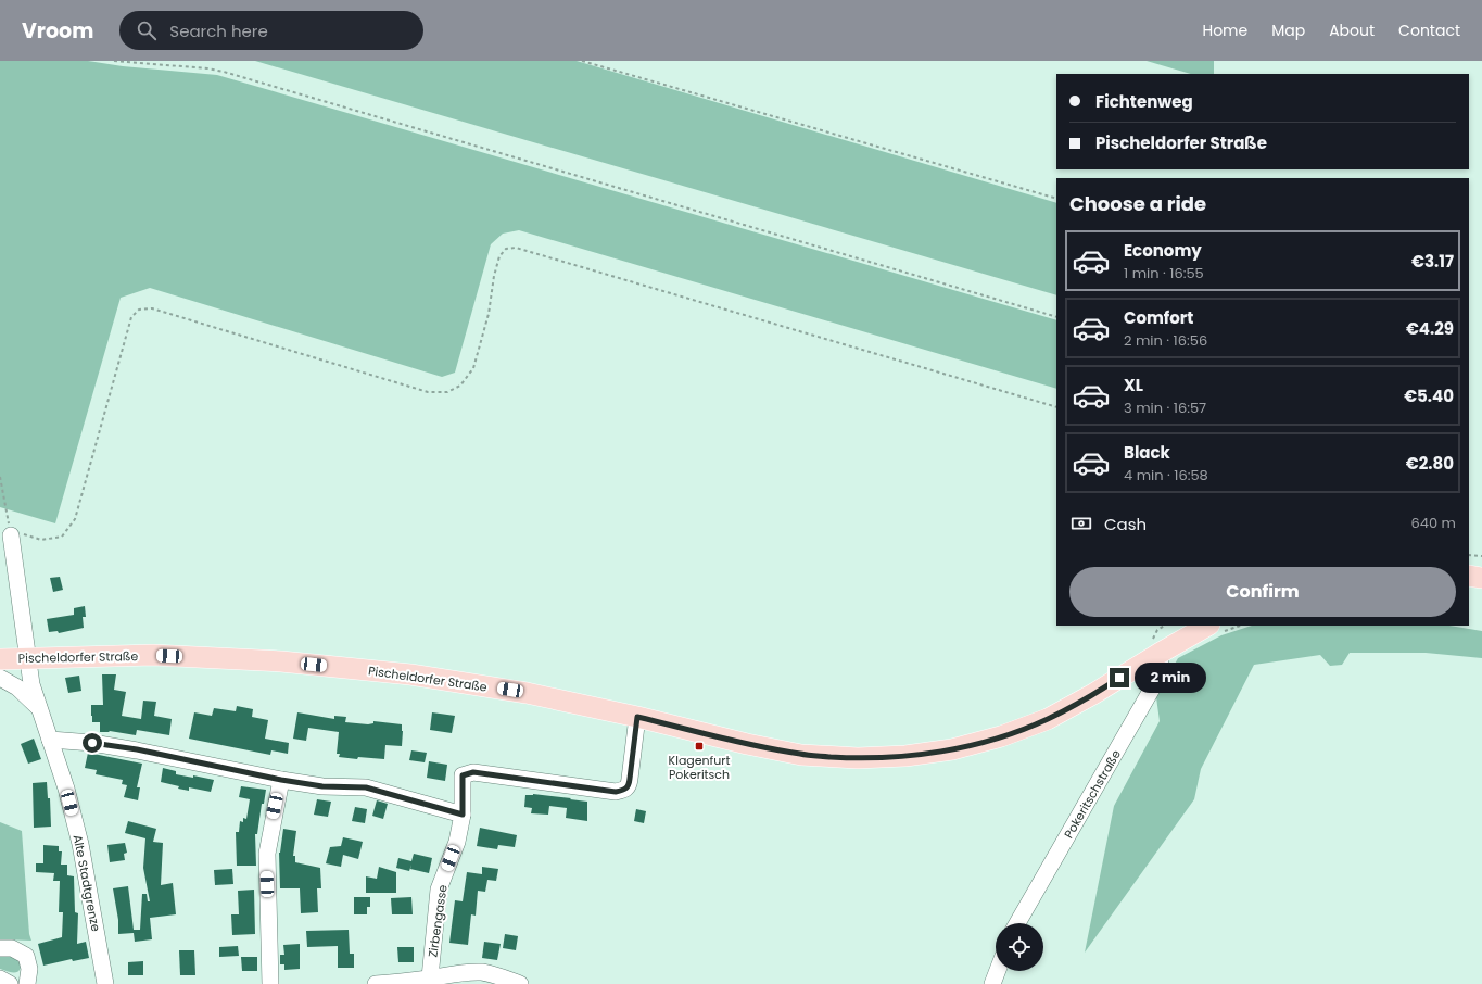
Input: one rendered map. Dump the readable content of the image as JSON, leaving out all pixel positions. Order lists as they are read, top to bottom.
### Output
{
  "streets": {
    "main road": ["Pischeldorfer Straße"],
    "street": ["Pokeritschstraße", "Alte Stadtgrenze", "Zirbengasse"]
  },
  "crossings": [
    ["Pischeldorfer Straße", "Pokeritschstraße"],
    ["Pischeldorfer Straße", "Alte Stadtgrenze"],
    ["Pischeldorfer Straße", "Zirbengasse"]
  ],
  "places": {
    "transit": ["Klagenfurt Pokeritsch"]
  },
  "page": {
    "header": "Vroom",
    "search": "Search here",
    "nav": [
      "Home",
      "Map",
      "About",
      "Contact"
    ],
    "banner": ["Fichtenweg", "Pischeldorfer Straße"],
    "heading": "Choose a ride",
    "list": [
      {
        "name": "Economy",
        "note": "1 min · 16:55",
        "value": "€3.17"
      },
      {
        "name": "Comfort",
        "note": "2 min · 16:56",
        "value": "€4.29"
      },
      {
        "name": "XL",
        "note": "3 min · 16:57",
        "value": "€5.40"
      },
      {
        "name": "Black",
        "note": "4 min · 16:58",
        "value": "€2.80"
      }
    ],
    "pay": ["Cash", "640 m"],
    "buttons": "Confirm",
    "bubble": "2 min"
  }
}
